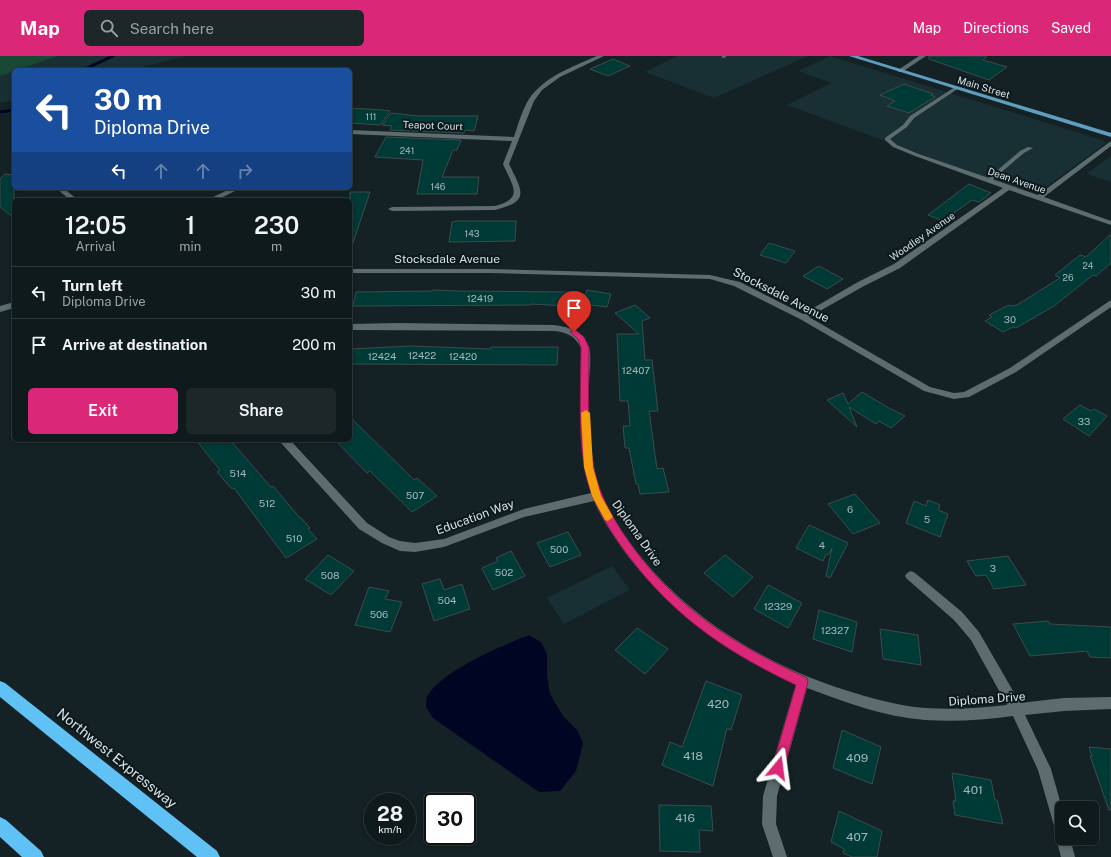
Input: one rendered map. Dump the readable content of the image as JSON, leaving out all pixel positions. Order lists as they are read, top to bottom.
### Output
{
  "streets": {
    "highway": ["Northwest Expressway"],
    "main road": ["Main Street"],
    "street": [
      "Teapot Court",
      "Dean Avenue",
      "Woodley Avenue",
      "Stocksdale Avenue",
      "Education Way",
      "Diploma Drive"
    ]
  },
  "crossings": [
    ["Dean Avenue", "Woodley Avenue"],
    ["Woodley Avenue", "Stocksdale Avenue"],
    ["Education Way", "Diploma Drive"]
  ],
  "house_numbers": [
    "111",
    "241",
    "146",
    "143",
    "24",
    "26",
    "12419",
    "30",
    "12422",
    "12424",
    "12420",
    "12407",
    "33",
    "514",
    "507",
    "512",
    "6",
    "5",
    "510",
    "4",
    "500",
    "3",
    "502",
    "508",
    "504",
    "12329",
    "506",
    "12327",
    "420",
    "418",
    "409",
    "401",
    "416",
    "407"
  ],
  "page": {
    "header": "Map",
    "search": "Search here",
    "nav": ["Map", "Directions", "Saved"],
    "turn": ["30 m", "Diploma Drive"],
    "eta": [
      "12:05",
      "Arrival",
      "1",
      "min",
      "230",
      "m"
    ],
    "list": [
      {
        "name": "Turn left",
        "note": "Diploma Drive",
        "value": "30 m"
      },
      {
        "name": "Arrive at destination",
        "value": "200 m"
      }
    ],
    "buttons": ["Exit", "Share"],
    "speed": "28 km/h",
    "limit": "30"
  }
}
